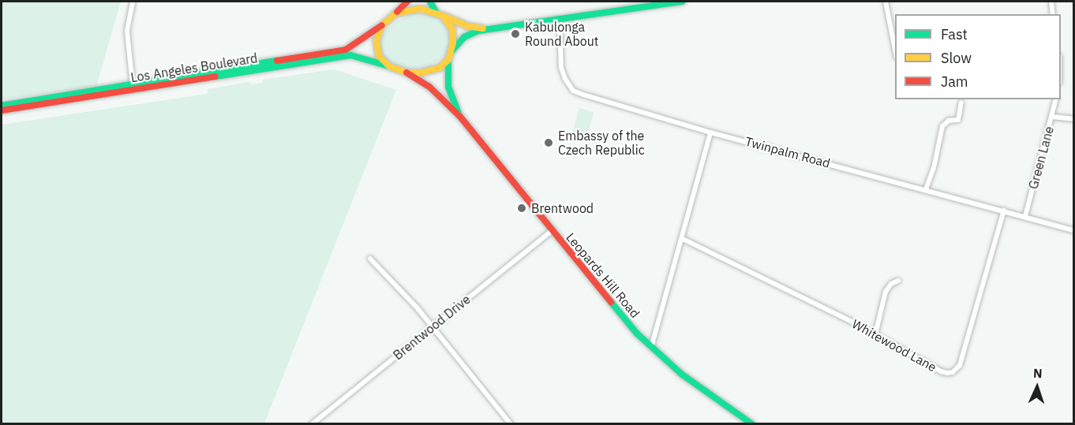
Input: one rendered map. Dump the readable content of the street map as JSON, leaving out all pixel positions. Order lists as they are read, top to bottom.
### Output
{
  "streets": {
    "main road": ["Los Angeles Boulevard", "Leopards Hill Road"],
    "street": [
      "Twinpalm Road",
      "Green Lane",
      "Brentwood Drive",
      "Whitewood Lane"
    ]
  },
  "crossings": [
    ["Los Angeles Boulevard", "Leopards Hill Road"],
    ["Twinpalm Road", "Green Lane"],
    ["Twinpalm Road", "Whitewood Lane"],
    ["Leopards Hill Road", "Brentwood Drive"]
  ],
  "places": ["Kabulonga Round About", "Embassy of the Czech Republic", "Brentwood"],
  "legend": ["Fast", "Slow", "Jam"],
  "north": "top"
}
